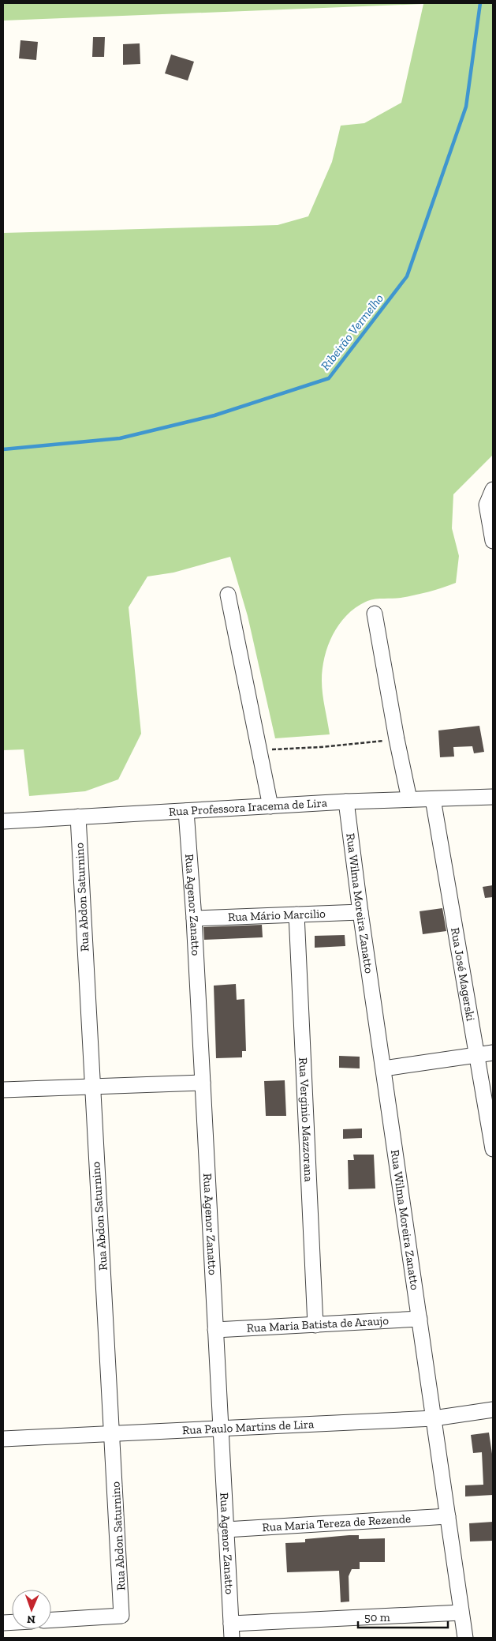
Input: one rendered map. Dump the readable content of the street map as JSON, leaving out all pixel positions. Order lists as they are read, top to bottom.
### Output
{
  "streets": {
    "street": [
      "Rua Professora Iracema de Lira",
      "Rua Abdon Saturnino",
      "Rua Wilma Moreira Zanatto",
      "Rua Agenor Zanatto",
      "Rua Mário Marcilio",
      "Rua José Magerski",
      "Rua Verginio Mazzorana",
      "Rua Maria Batista de Araujo",
      "Rua Paulo Martins de Lira",
      "Rua Maria Tereza de Rezende"
    ]
  },
  "crossings": [
    ["Rua Professora Iracema de Lira", "Rua Abdon Saturnino"],
    ["Rua Professora Iracema de Lira", "Rua Wilma Moreira Zanatto"],
    ["Rua Professora Iracema de Lira", "Rua Agenor Zanatto"],
    ["Rua Professora Iracema de Lira", "Rua José Magerski"],
    ["Rua Abdon Saturnino", "Rua Paulo Martins de Lira"],
    ["Rua Wilma Moreira Zanatto", "Rua Mário Marcilio"],
    ["Rua Wilma Moreira Zanatto", "Rua Maria Batista de Araujo"],
    ["Rua Wilma Moreira Zanatto", "Rua Paulo Martins de Lira"],
    ["Rua Wilma Moreira Zanatto", "Rua Maria Tereza de Rezende"],
    ["Rua Agenor Zanatto", "Rua Mário Marcilio"],
    ["Rua Agenor Zanatto", "Rua Maria Batista de Araujo"],
    ["Rua Agenor Zanatto", "Rua Paulo Martins de Lira"],
    ["Rua Agenor Zanatto", "Rua Maria Tereza de Rezende"],
    ["Rua Mário Marcilio", "Rua Verginio Mazzorana"],
    ["Rua Verginio Mazzorana", "Rua Maria Batista de Araujo"]
  ],
  "water": ["Ribeirão Vermelho"],
  "scale_bar": "50 m",
  "north": "bottom"
}
